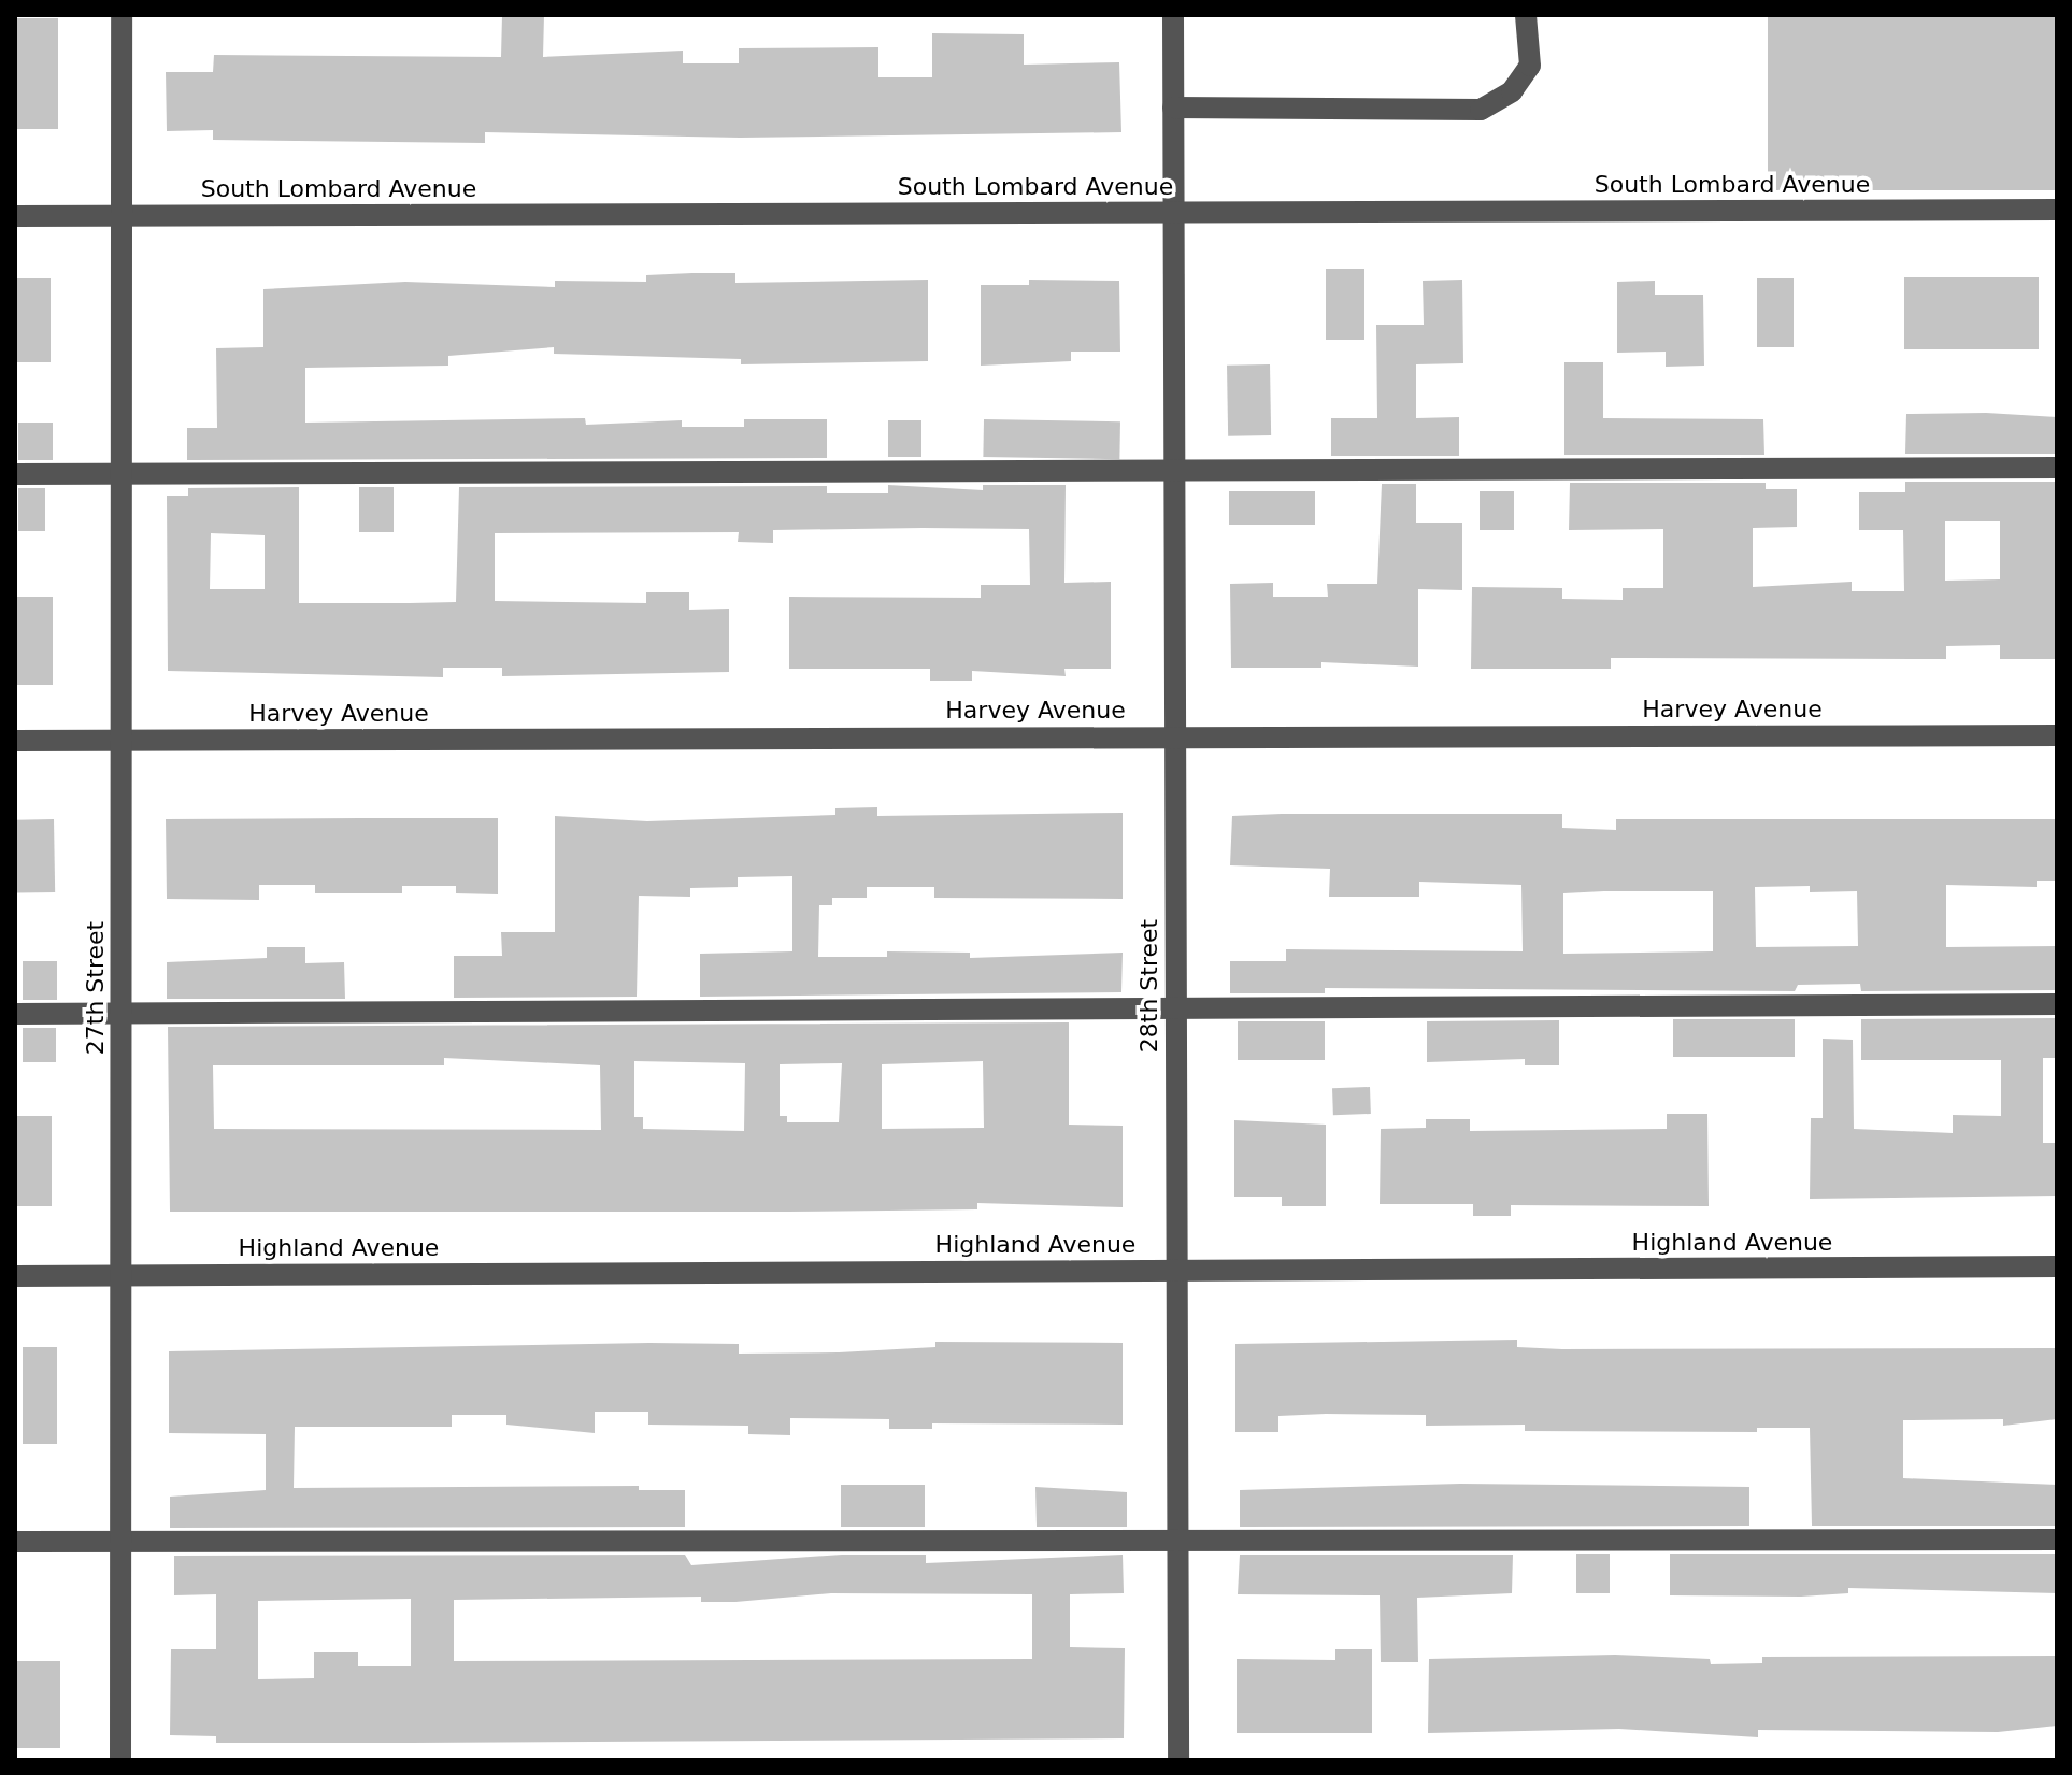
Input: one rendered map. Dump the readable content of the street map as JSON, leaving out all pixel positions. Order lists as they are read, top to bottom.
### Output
{
  "streets": {
    "street": [
      "South Lombard Avenue",
      "Harvey Avenue",
      "28th Street",
      "27th Street",
      "Highland Avenue"
    ]
  },
  "crossings": [
    ["South Lombard Avenue", "28th Street"],
    ["South Lombard Avenue", "27th Street"],
    ["Harvey Avenue", "28th Street"],
    ["Harvey Avenue", "27th Street"],
    ["28th Street", "Highland Avenue"],
    ["27th Street", "Highland Avenue"]
  ]
}
